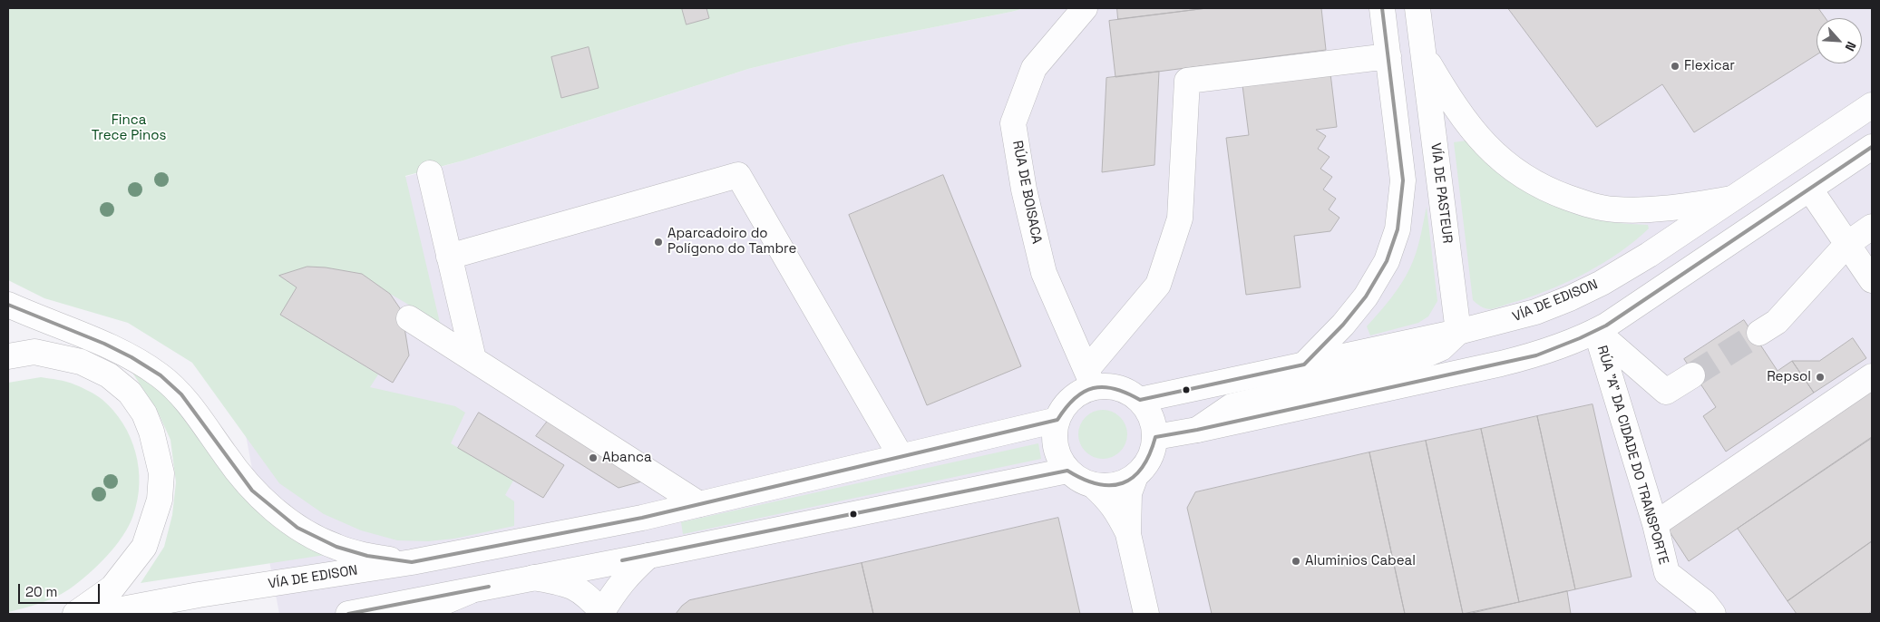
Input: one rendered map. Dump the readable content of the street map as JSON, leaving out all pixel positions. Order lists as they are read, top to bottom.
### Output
{
  "streets": {
    "main road": [
      "RÚA DE BOISACA",
      "VÍA DE PASTEUR",
      "VÍA DE EDISON",
      "RÚA \"A\" DA CIDADE DO TRANSPORTE"
    ]
  },
  "crossings": [
    ["RÚA DE BOISACA", "VÍA DE EDISON"],
    ["VÍA DE PASTEUR", "VÍA DE EDISON"]
  ],
  "parks": ["Finca Trece Pinos"],
  "places": [
    "Flexicar",
    "Aparcadoiro do Polígono do Tambre",
    "Repsol",
    "Abanca",
    "Aluminios Cabeal"
  ],
  "scale_bar": "20 m",
  "north": "bottom right"
}
